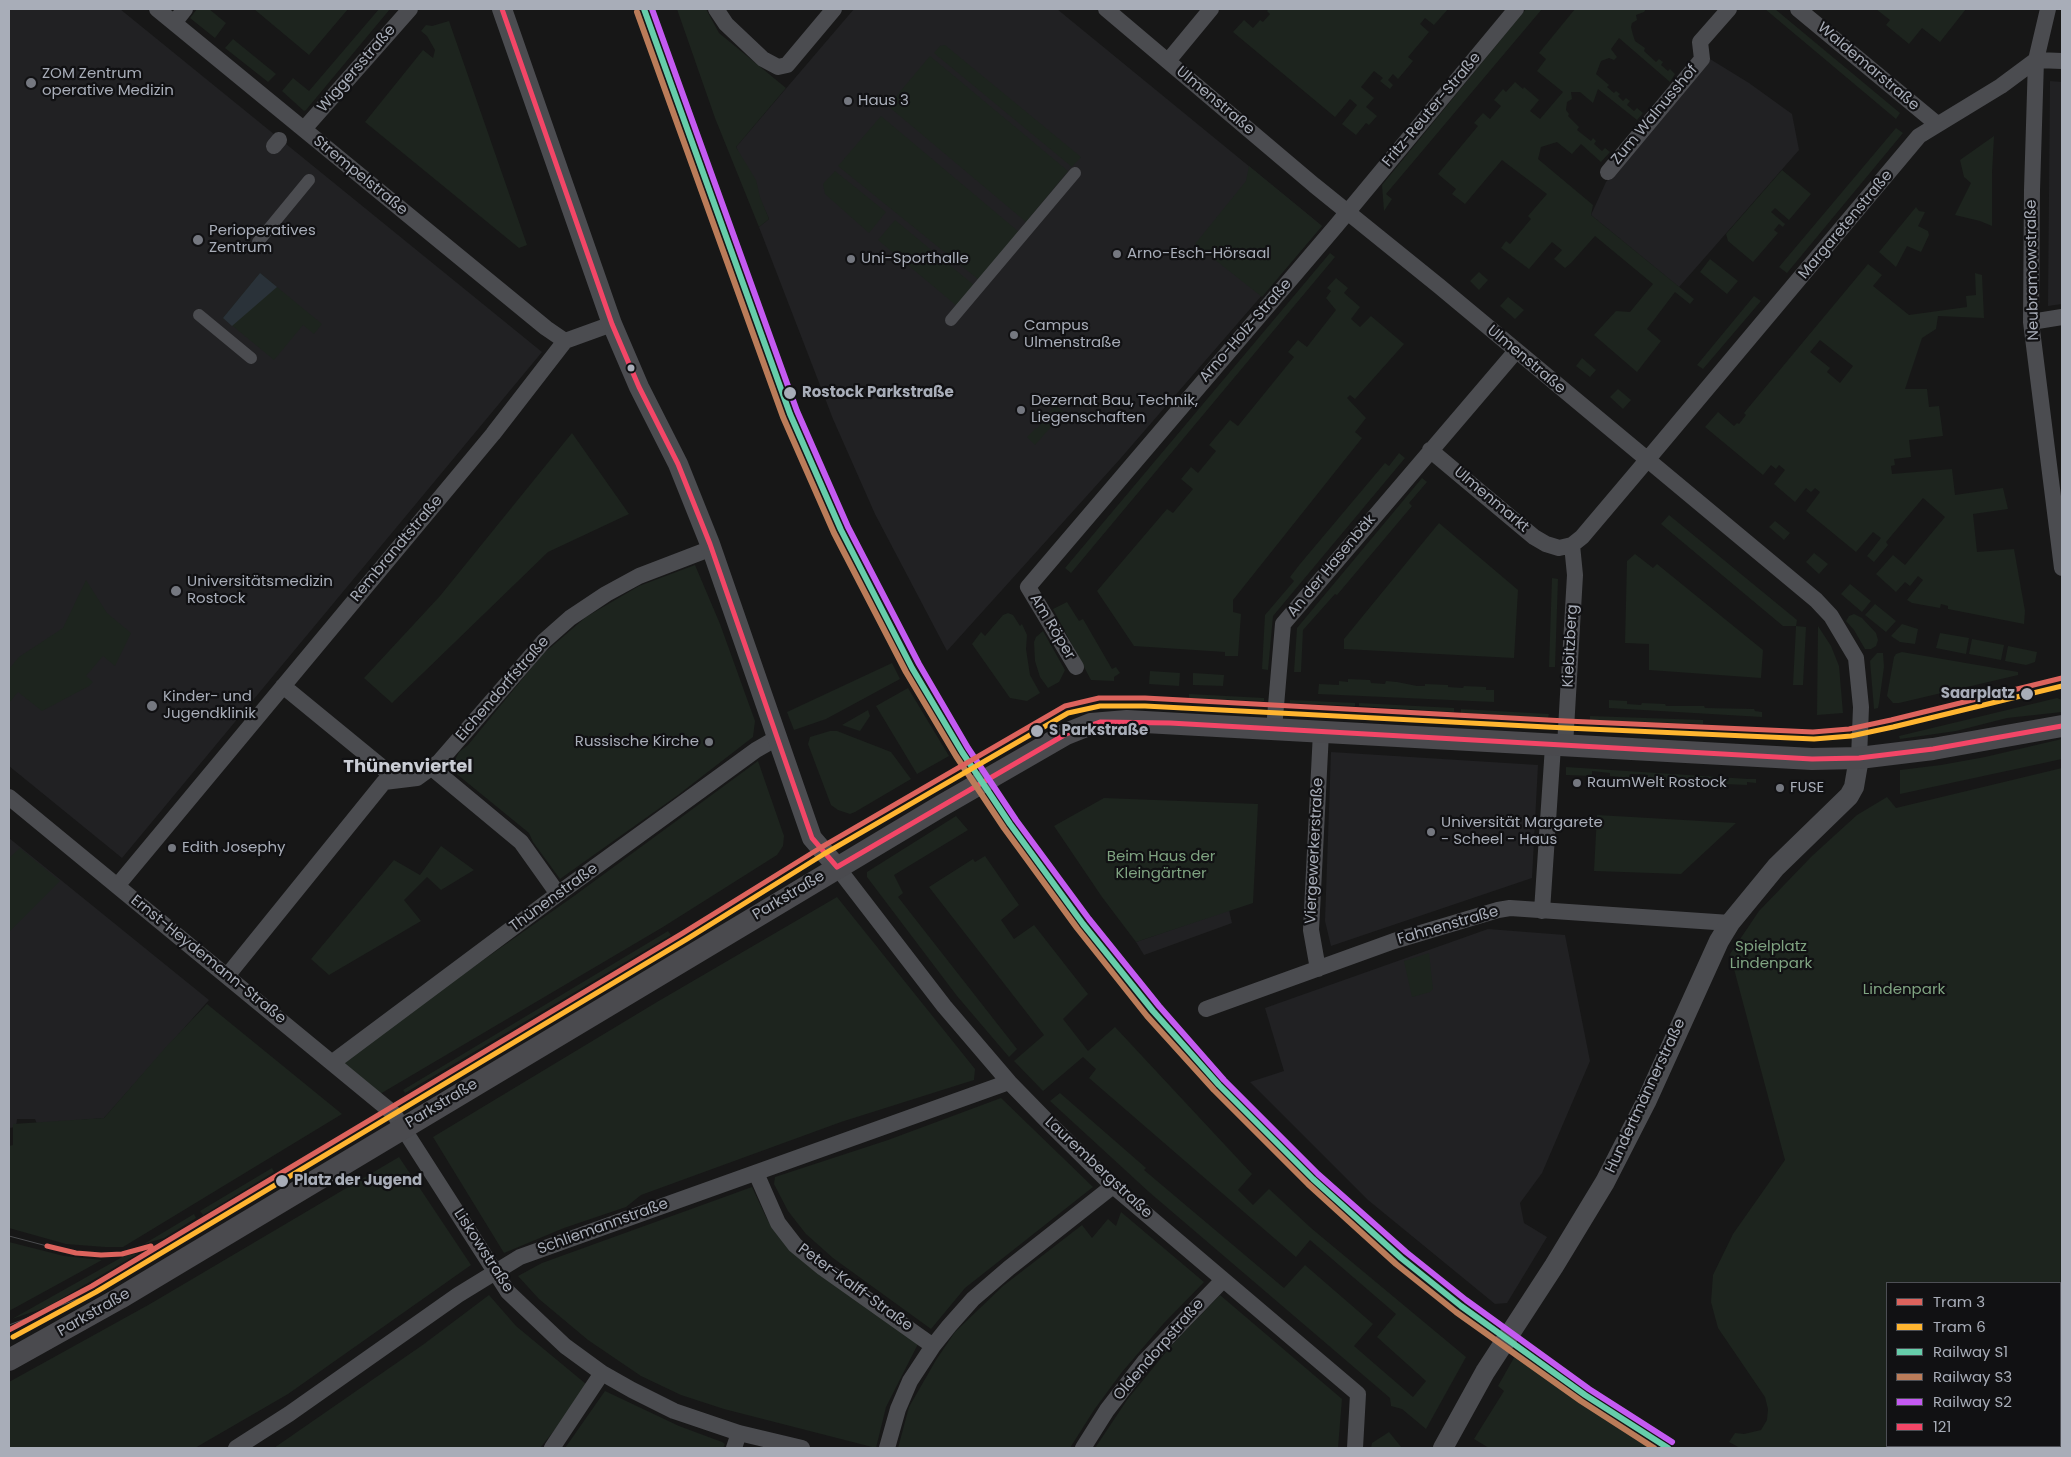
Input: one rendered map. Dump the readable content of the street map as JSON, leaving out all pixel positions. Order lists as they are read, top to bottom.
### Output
{
  "streets": {
    "main road": ["Parkstraße"],
    "street": [
      "Waldemarstraße",
      "Wiggersstraße",
      "Ulmenstraße",
      "Fritz-Reuter-Straße",
      "Zum Walnusshof",
      "Strempelstraße",
      "Margaretenstraße",
      "Neubramowstraße",
      "Arno-Holz-Straße",
      "Ulmenmarkt",
      "Rembrandtstraße",
      "An der Hasenbäk",
      "Am Röper",
      "Kiebitzberg",
      "Eichendorffstraße",
      "Viergewerkerstraße",
      "Thünenstraße",
      "Fahnenstraße",
      "Ernst-Heydemann-Straße",
      "Hundertmännerstraße",
      "Laurembergstraße",
      "Schliemannstraße",
      "Liskowstraße",
      "Peter-Kalff-Straße",
      "Oldendorpstraße"
    ]
  },
  "crossings": [
    ["Waldemarstraße", "Margaretenstraße"],
    ["Wiggersstraße", "Strempelstraße"],
    ["Ulmenstraße", "Fritz-Reuter-Straße"],
    ["Ulmenstraße", "Margaretenstraße"],
    ["Ulmenstraße", "Arno-Holz-Straße"],
    ["Ulmenstraße", "Parkstraße"],
    ["Ulmenstraße", "Hundertmännerstraße"],
    ["Fritz-Reuter-Straße", "Arno-Holz-Straße"],
    ["Strempelstraße", "Rembrandtstraße"],
    ["Margaretenstraße", "Neubramowstraße"],
    ["Arno-Holz-Straße", "Am Röper"],
    ["Ulmenmarkt", "An der Hasenbäk"],
    ["Ulmenmarkt", "Kiebitzberg"],
    ["Rembrandtstraße", "Ernst-Heydemann-Straße"],
    ["An der Hasenbäk", "Parkstraße"],
    ["Kiebitzberg", "Parkstraße"],
    ["Kiebitzberg", "Fahnenstraße"],
    ["Viergewerkerstraße", "Parkstraße"],
    ["Viergewerkerstraße", "Fahnenstraße"],
    ["Parkstraße", "Ernst-Heydemann-Straße"],
    ["Parkstraße", "Hundertmännerstraße"],
    ["Parkstraße", "Laurembergstraße"],
    ["Parkstraße", "Liskowstraße"],
    ["Thünenstraße", "Ernst-Heydemann-Straße"],
    ["Fahnenstraße", "Hundertmännerstraße"],
    ["Ernst-Heydemann-Straße", "Liskowstraße"],
    ["Laurembergstraße", "Schliemannstraße"],
    ["Laurembergstraße", "Oldendorpstraße"],
    ["Schliemannstraße", "Liskowstraße"],
    ["Schliemannstraße", "Peter-Kalff-Straße"]
  ],
  "districts": ["Thünenviertel"],
  "parks": ["Beim Haus der Kleingärtner", "Spielplatz Lindenpark", "Lindenpark"],
  "places": [
    "ZOM Zentrum operative Medizin",
    "Haus 3",
    "Perioperatives Zentrum",
    "Arno-Esch-Hörsaal",
    "Uni-Sporthalle",
    "Campus Ulmenstraße",
    "Rostock Parkstraße",
    "Dezernat Bau, Technik, Liegenschaften",
    "Universitätsmedizin Rostock",
    "Saarplatz",
    "Kinder- und Jugendklinik",
    "S Parkstraße",
    "Russische Kirche",
    "RaumWelt Rostock",
    "FUSE",
    "Universität Margarete - Scheel - Haus",
    "Edith Josephy",
    "Platz der Jugend"
  ],
  "lines": [
    "rail line S1",
    "rail line S2",
    "transit line 121",
    "rail line S3",
    "tram line 3",
    "tram line 6"
  ],
  "legend": [
    "Tram 3",
    "Tram 6",
    "Railway S1",
    "Railway S3",
    "Railway S2",
    "121"
  ]
}
